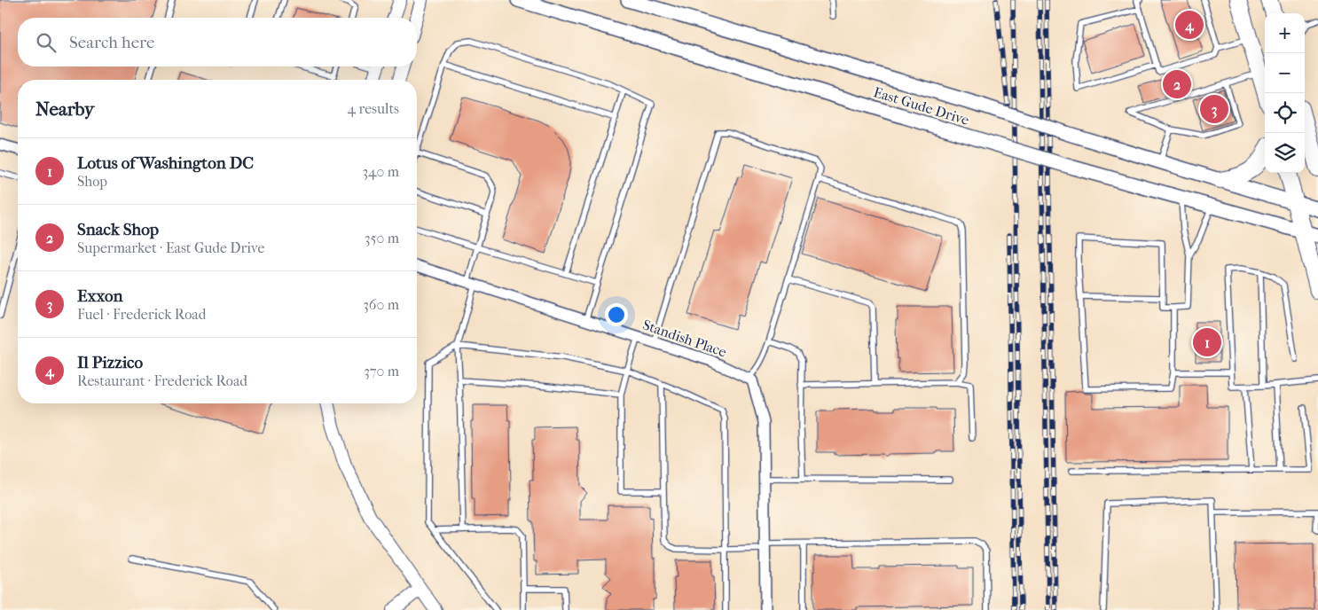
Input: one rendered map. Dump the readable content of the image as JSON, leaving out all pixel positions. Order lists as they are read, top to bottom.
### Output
{
  "streets": {
    "main road": ["East Gude Drive"],
    "street": ["Standish Place"]
  },
  "page": {
    "pins": [
      "4",
      "2",
      "3",
      "1"
    ],
    "map_buttons": ["+", "−"],
    "search": "Search here",
    "heading": ["Nearby", "4 results"],
    "list": [
      {
        "mark": "1",
        "name": "Lotus of Washington DC",
        "note": "Shop",
        "value": "340 m"
      },
      {
        "mark": "2",
        "name": "Snack Shop",
        "note": "Supermarket · East Gude Drive",
        "value": "350 m"
      },
      {
        "mark": "3",
        "name": "Exxon",
        "note": "Fuel · Frederick Road",
        "value": "360 m"
      },
      {
        "mark": "4",
        "name": "Il Pizzico",
        "note": "Restaurant · Frederick Road",
        "value": "370 m"
      }
    ]
  }
}
